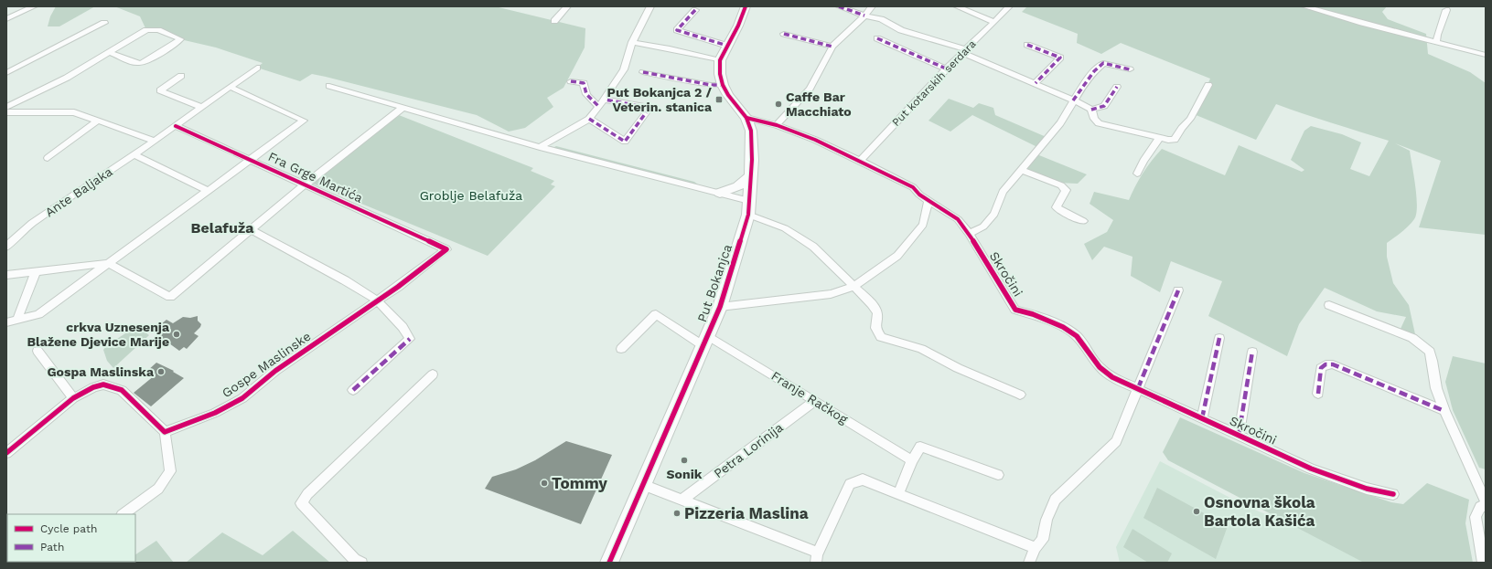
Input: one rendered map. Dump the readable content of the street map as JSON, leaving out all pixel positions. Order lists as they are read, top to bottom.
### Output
{
  "streets": {
    "main road": ["Put Bokanjca"],
    "street": [
      "Put kotarskih serdara",
      "Fra Grge Martića",
      "Ante Baljaka",
      "Skročini",
      "Gospe Maslinske",
      "Franje Račkog",
      "Petra Lorinija"
    ]
  },
  "crossings": [
    ["Put kotarskih serdara", "Skročini"],
    ["Fra Grge Martića", "Ante Baljaka"],
    ["Fra Grge Martića", "Gospe Maslinske"],
    ["Skročini", "Put Bokanjca"],
    ["Put Bokanjca", "Franje Račkog"],
    ["Franje Račkog", "Petra Lorinija"]
  ],
  "districts": ["Belafuža"],
  "parks": ["Groblje Belafuža"],
  "places": {
    "transit": ["Put Bokanjca 2 / Veterin. stanica"],
    "other": [
      "Caffe Bar Macchiato",
      "crkva Uznesenja Blažene Djevice Marije",
      "Gospa Maslinska",
      "Sonik",
      "Tommy",
      "Osnovna škola Bartola Kašića",
      "Pizzeria Maslina"
    ]
  },
  "legend": ["Cycle path", "Path"]
}
